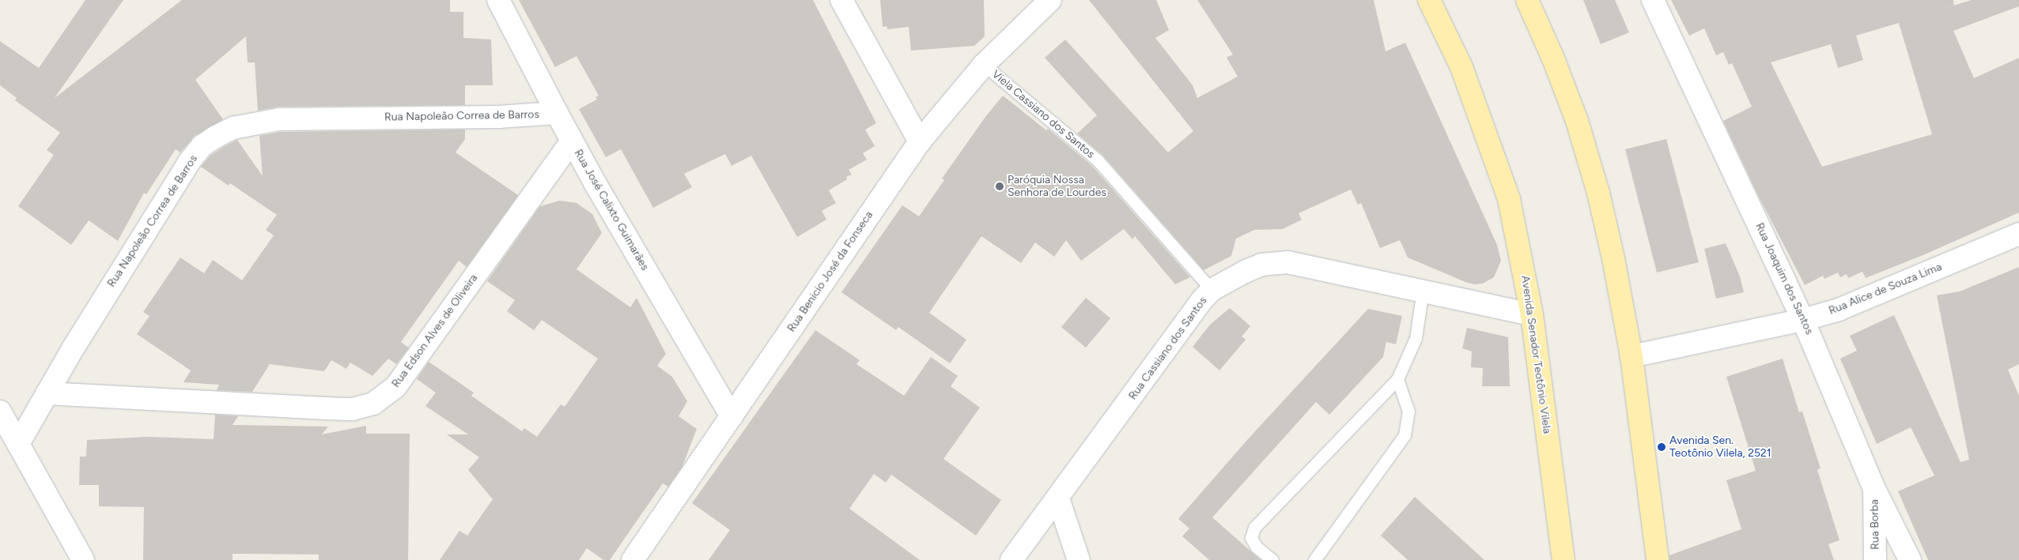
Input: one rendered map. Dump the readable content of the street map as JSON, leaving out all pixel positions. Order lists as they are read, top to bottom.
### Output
{
  "streets": {
    "main road": ["Avenida Senador Teotônio Vilela"],
    "street": [
      "Rua Napoleão Correa de Barros",
      "Rua José Calixto Guimarães",
      "Rua Benicio José da Fonseca",
      "Rua Joaquim dos Santos",
      "Rua Alice de Souza Lima",
      "Rua Edson Alves de Oliveira",
      "Rua Cassiano dos Santos",
      "Rua Borba"
    ],
    "lane": ["Viela Cassiano dos Santos"]
  },
  "crossings": [
    ["Viela Cassiano dos Santos", "Rua Benicio José da Fonseca"],
    ["Viela Cassiano dos Santos", "Rua Cassiano dos Santos"],
    ["Rua Napoleão Correa de Barros", "Rua José Calixto Guimarães"],
    ["Rua Napoleão Correa de Barros", "Rua Edson Alves de Oliveira"],
    ["Rua José Calixto Guimarães", "Rua Benicio José da Fonseca"],
    ["Rua José Calixto Guimarães", "Rua Edson Alves de Oliveira"],
    ["Rua Joaquim dos Santos", "Rua Alice de Souza Lima"],
    ["Rua Joaquim dos Santos", "Rua Borba"],
    ["Rua Cassiano dos Santos", "Avenida Senador Teotônio Vilela"]
  ],
  "places": ["Paróquia Nossa Senhora de Lourdes", "Avenida Sen. Teotônio Vilela, 2521"]
}
